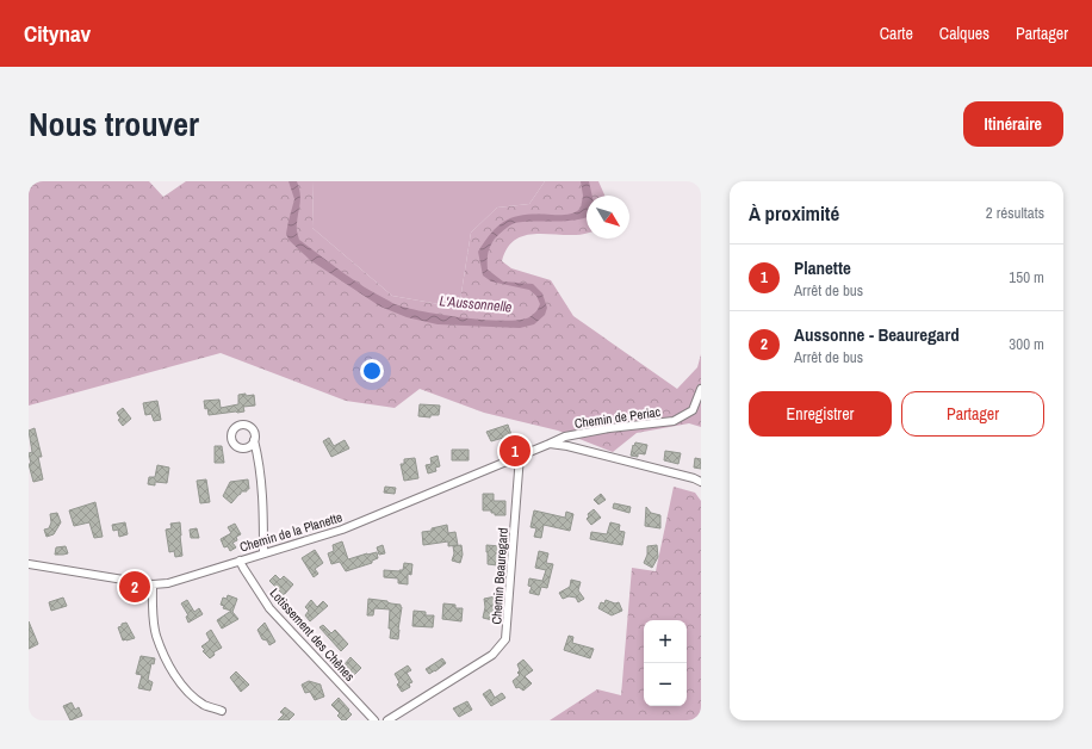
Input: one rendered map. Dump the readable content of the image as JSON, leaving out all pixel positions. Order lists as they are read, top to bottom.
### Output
{
  "streets": {
    "street": [
      "Chemin de Periac",
      "Chemin de la Planette",
      "Chemin Beauregard",
      "Lotissement des Chênes"
    ]
  },
  "crossings": [
    ["Chemin de Periac", "Chemin de la Planette"],
    ["Chemin de la Planette", "Chemin Beauregard"],
    ["Chemin de la Planette", "Lotissement des Chênes"]
  ],
  "water": ["L'Aussonnelle"],
  "north": "bottom right",
  "page": {
    "header": "Citynav",
    "nav": ["Carte", "Calques", "Partager"],
    "title": "Nous trouver",
    "buttons": [
      "Itinéraire",
      ["Enregistrer", "Partager"]
    ],
    "heading": ["À proximité", "2 résultats"],
    "list": [
      {
        "mark": "1",
        "name": "Planette",
        "note": "Arrêt de bus",
        "value": "150 m"
      },
      {
        "mark": "2",
        "name": "Aussonne - Beauregard",
        "note": "Arrêt de bus",
        "value": "300 m"
      }
    ],
    "pins": ["1", "2"],
    "map_buttons": ["+", "−"]
  }
}
